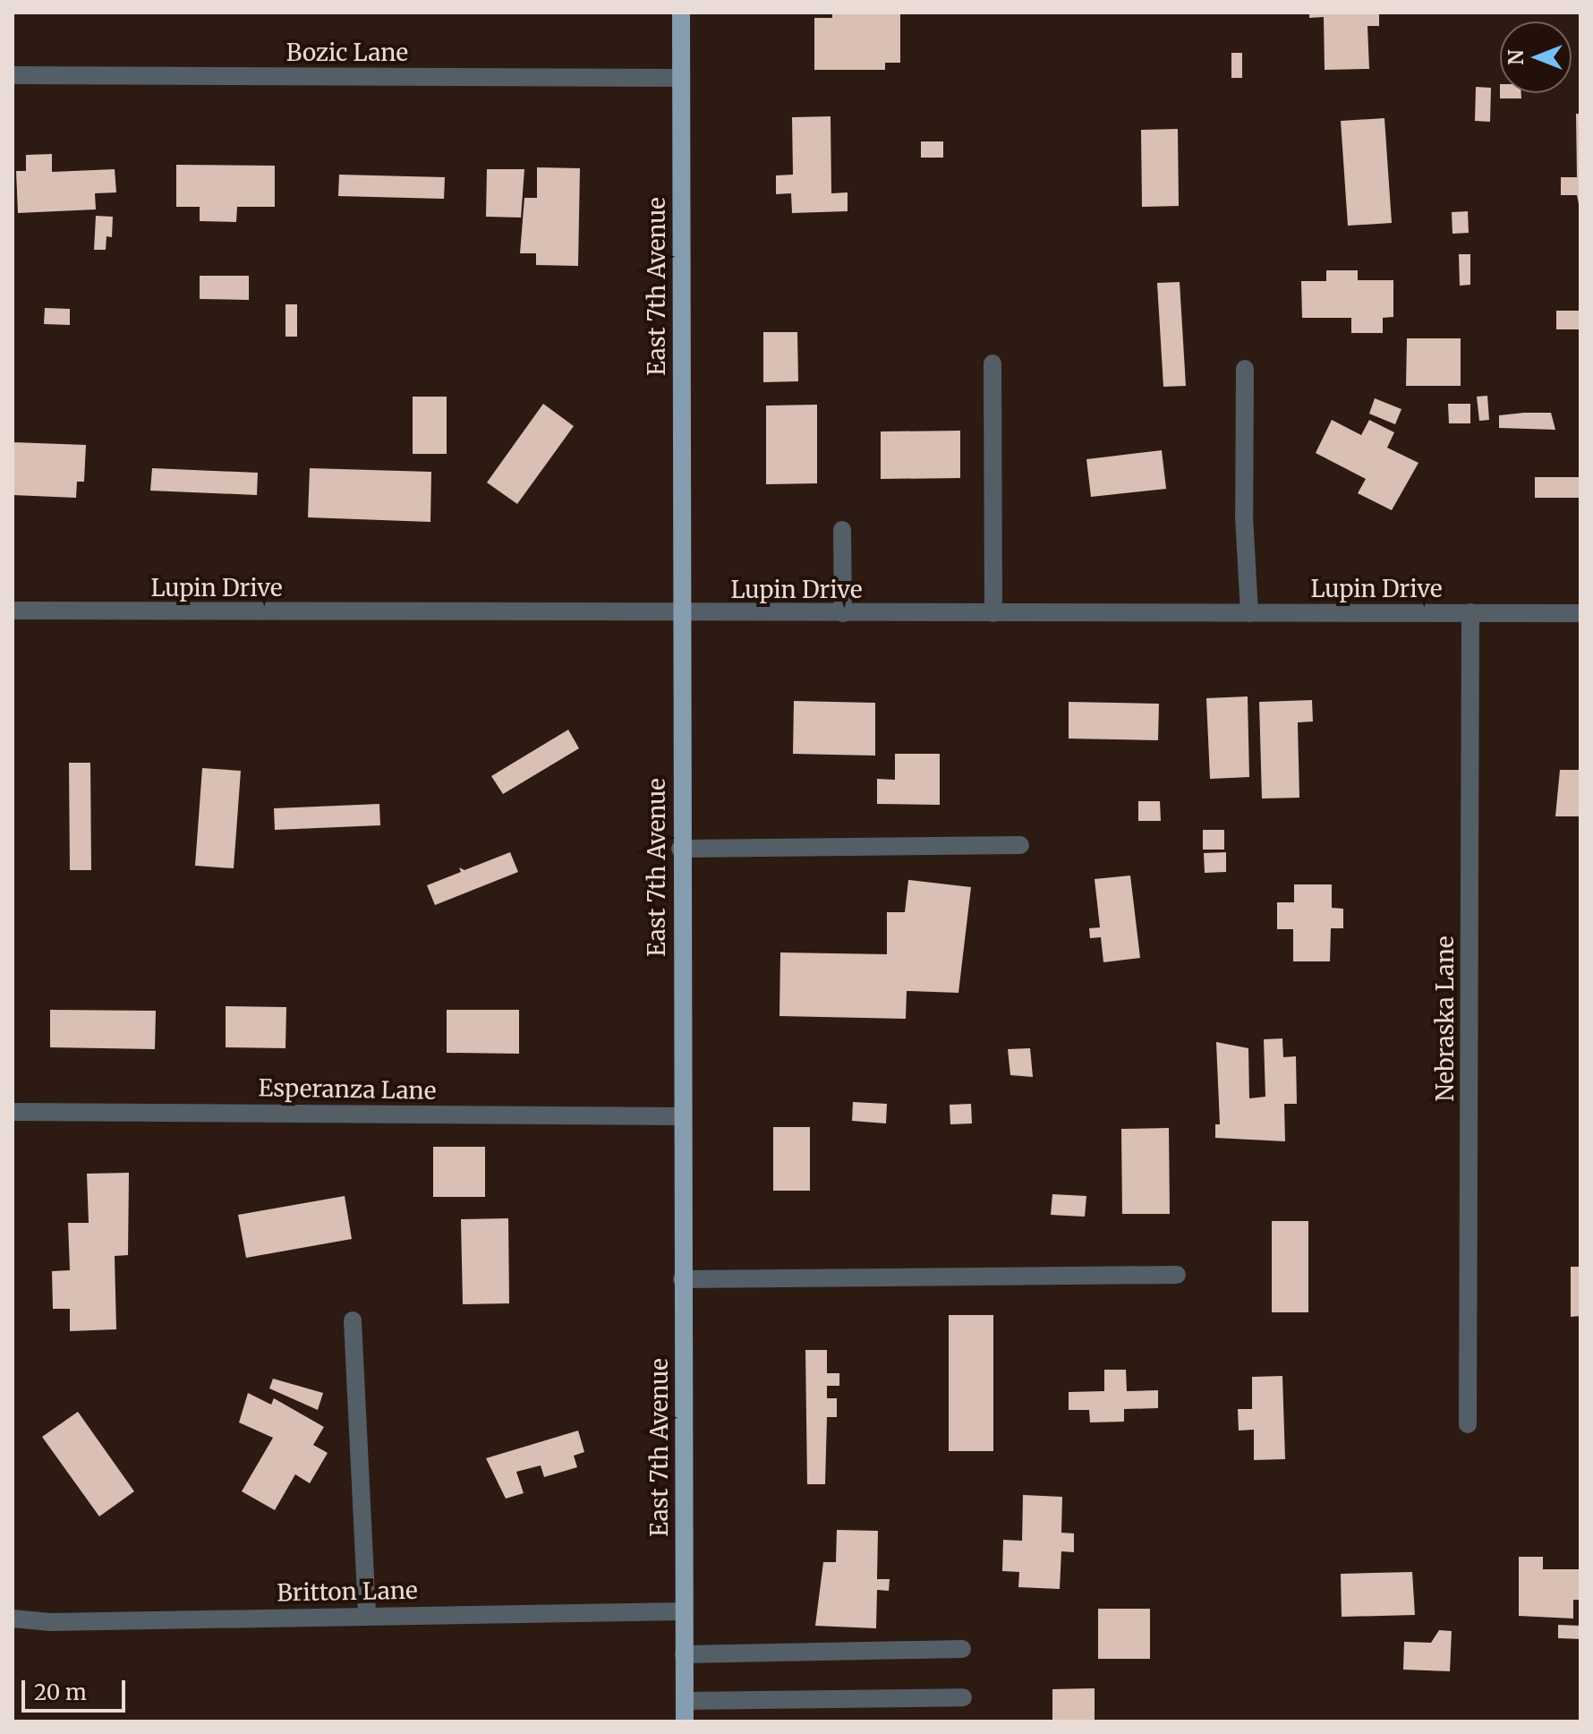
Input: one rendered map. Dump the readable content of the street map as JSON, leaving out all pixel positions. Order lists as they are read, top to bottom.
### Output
{
  "streets": {
    "main road": ["East 7th Avenue"],
    "street": [
      "Bozic Lane",
      "Lupin Drive",
      "Nebraska Lane",
      "Esperanza Lane",
      "Britton Lane"
    ]
  },
  "crossings": [
    ["Bozic Lane", "East 7th Avenue"],
    ["East 7th Avenue", "Lupin Drive"],
    ["East 7th Avenue", "Esperanza Lane"],
    ["East 7th Avenue", "Britton Lane"],
    ["Lupin Drive", "Nebraska Lane"]
  ],
  "scale_bar": "20 m",
  "north": "left"
}
